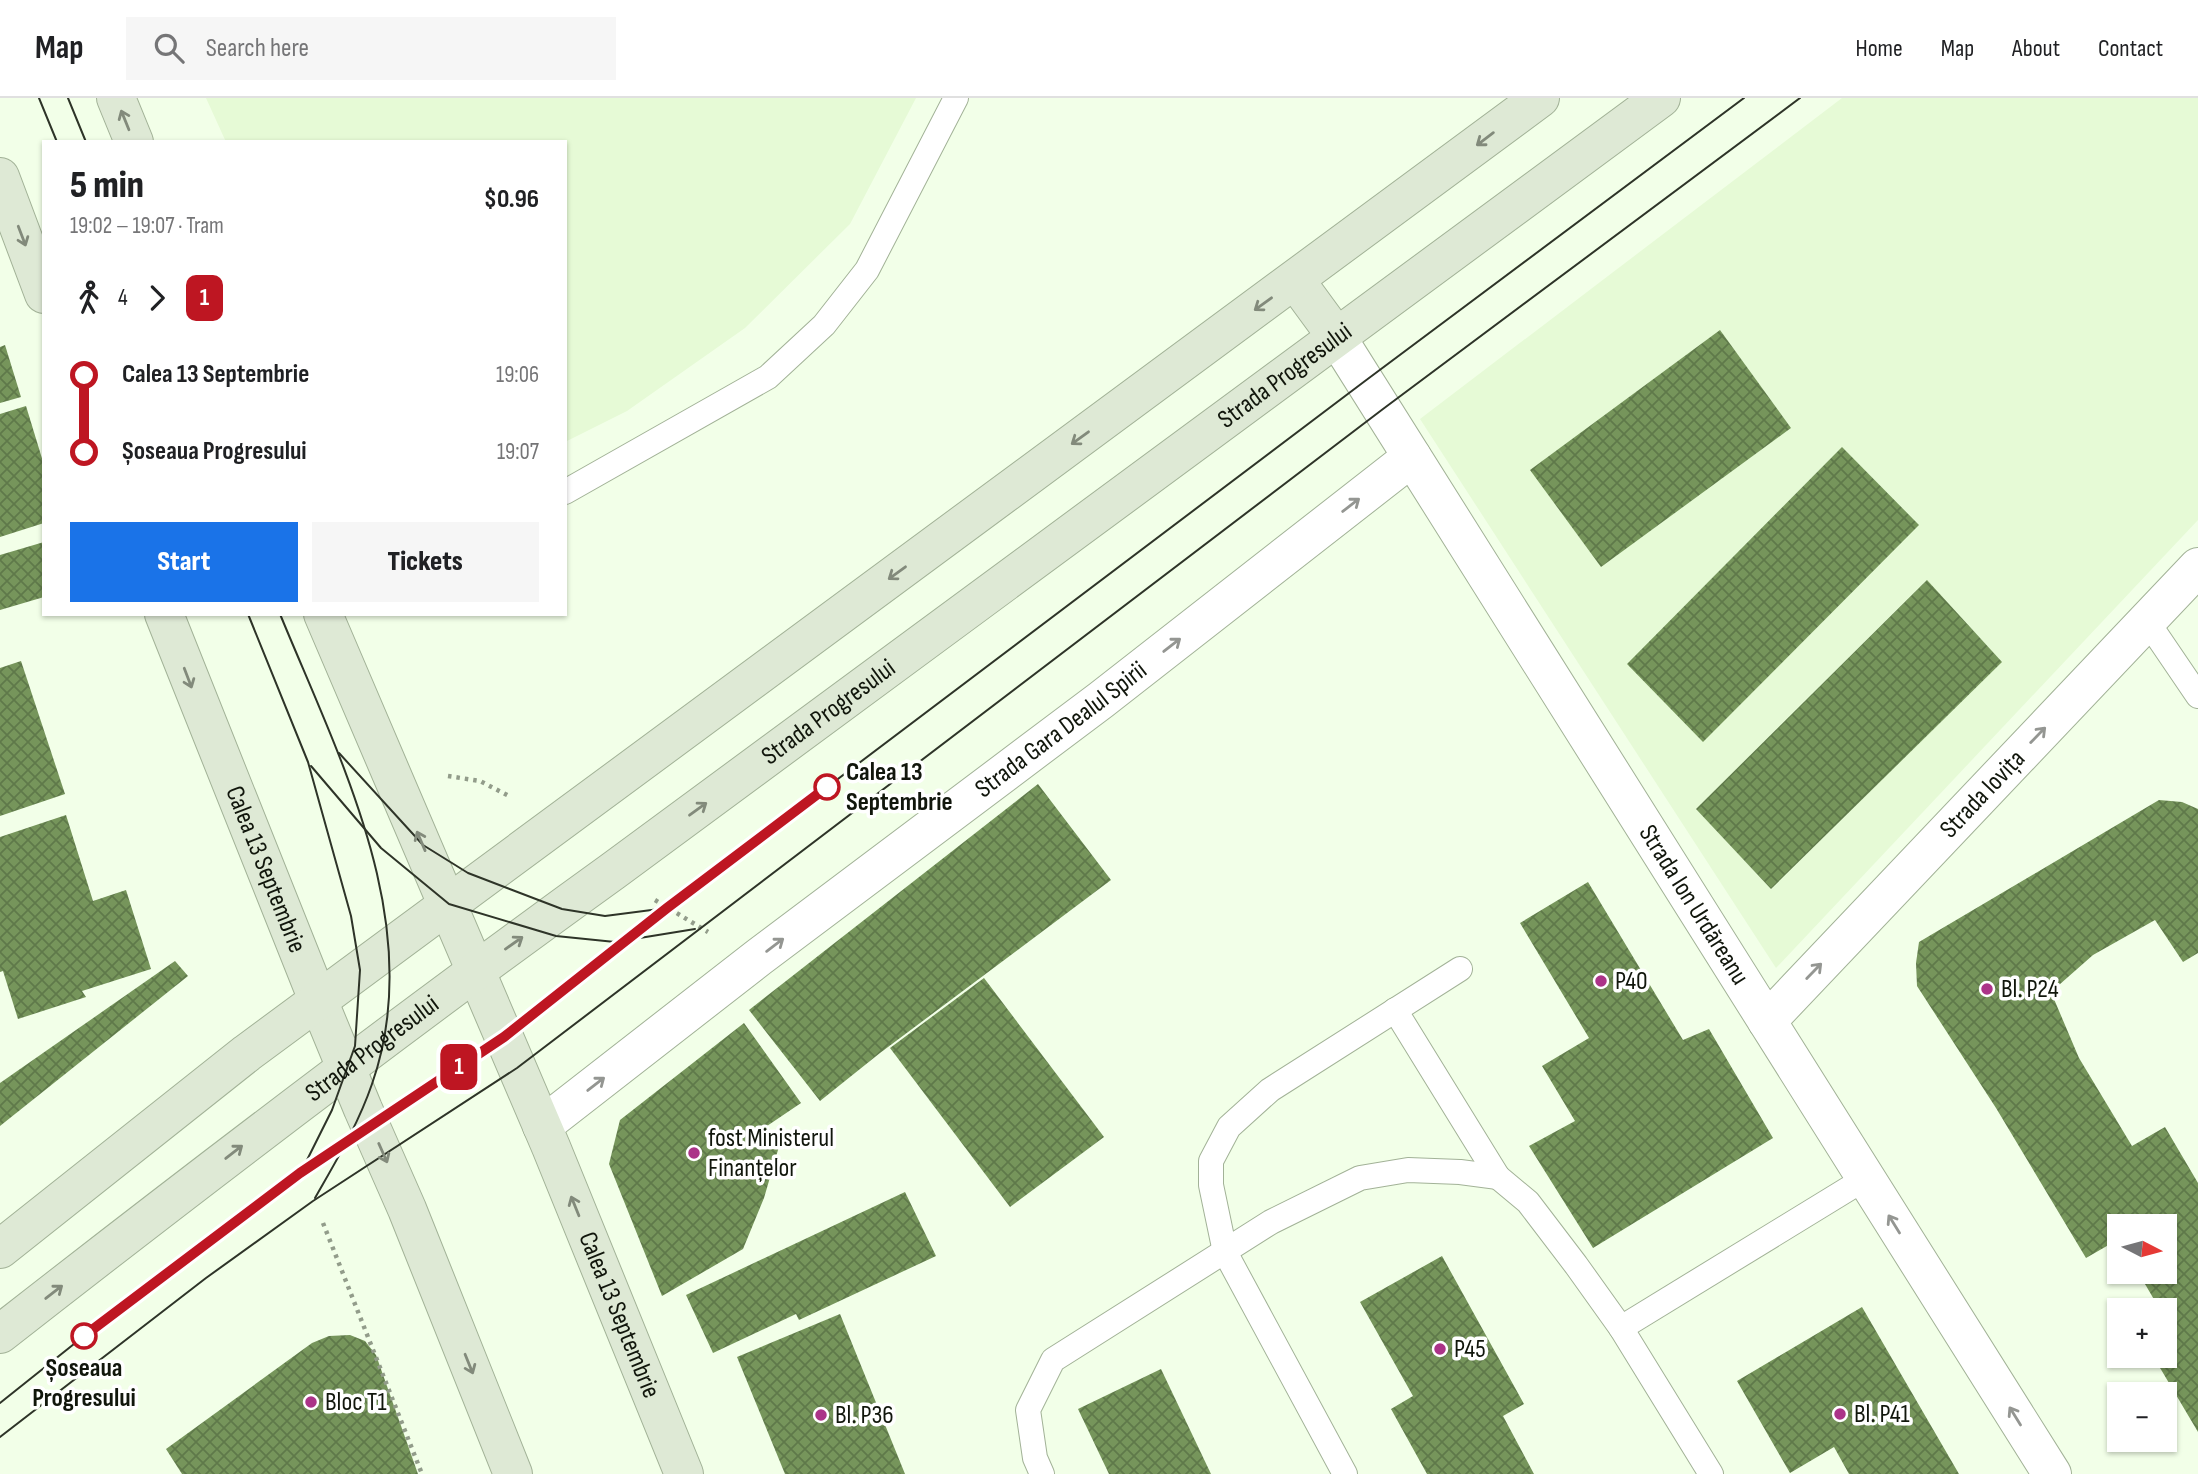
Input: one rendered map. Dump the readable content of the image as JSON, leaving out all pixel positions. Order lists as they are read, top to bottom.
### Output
{
  "streets": {
    "main road": ["Strada Progresului", "Calea 13 Septembrie"],
    "street": ["Strada Gara Dealul Spirii", "Strada Iovița", "Strada Ion Urdăreanu"]
  },
  "crossings": [
    ["Strada Progresului", "Calea 13 Septembrie"],
    ["Strada Progresului", "Strada Ion Urdăreanu"],
    ["Strada Gara Dealul Spirii", "Calea 13 Septembrie"],
    ["Strada Gara Dealul Spirii", "Strada Ion Urdăreanu"],
    ["Strada Iovița", "Strada Ion Urdăreanu"]
  ],
  "one_way": ["Strada Gara Dealul Spirii", "Strada Iovița"],
  "places": [
    "Calea 13 Septembrie",
    "P40",
    "Bl. P24",
    "fost Ministerul Finanțelor",
    "Șoseaua Progresului",
    "P45",
    "Bloc T1",
    "Bl. P41",
    "Bl. P36"
  ],
  "lines": ["tram line 1"],
  "north": "right",
  "page": {
    "header": "Map",
    "search": "Search here",
    "nav": [
      "Home",
      "Map",
      "About",
      "Contact"
    ],
    "on_map": "1",
    "heading": ["5 min", "19:02 – 19:07 · Tram", "$0.96"],
    "legs": ["4", "1"],
    "list": [
      {
        "name": "Calea 13 Septembrie",
        "value": "19:06"
      },
      {
        "name": "Șoseaua Progresului",
        "value": "19:07"
      }
    ],
    "buttons": ["Start", "Tickets"],
    "map_buttons": ["+", "−"]
  }
}
